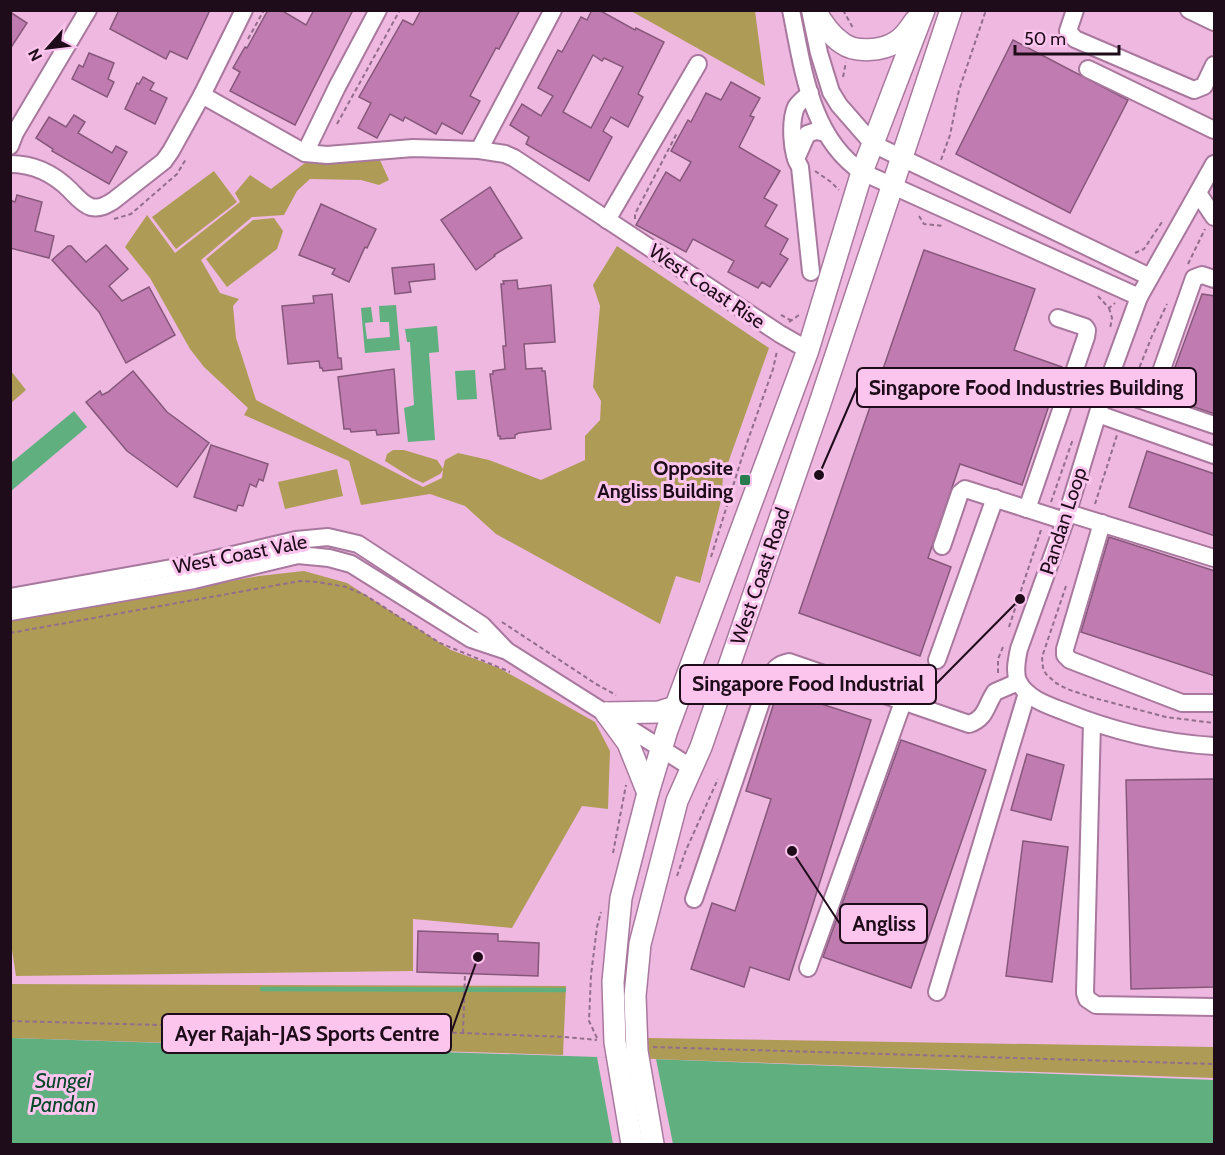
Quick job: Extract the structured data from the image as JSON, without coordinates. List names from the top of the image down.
{
  "streets": {
    "main road": ["West Coast Road"],
    "street": ["West Coast Rise", "Pandan Loop", "West Coast Vale"]
  },
  "crossings": [
    ["West Coast Rise", "West Coast Road"],
    ["West Coast Vale", "West Coast Road"]
  ],
  "water": ["Sungei Pandan"],
  "places": {
    "other": [
      "Singapore Food Industries Building",
      "Singapore Food Industrial",
      "Angliss",
      "Ayer Rajah-JAS Sports Centre"
    ],
    "transit": ["Opposite Angliss Building"]
  },
  "scale_bar": "50 m",
  "north": "bottom left"
}
